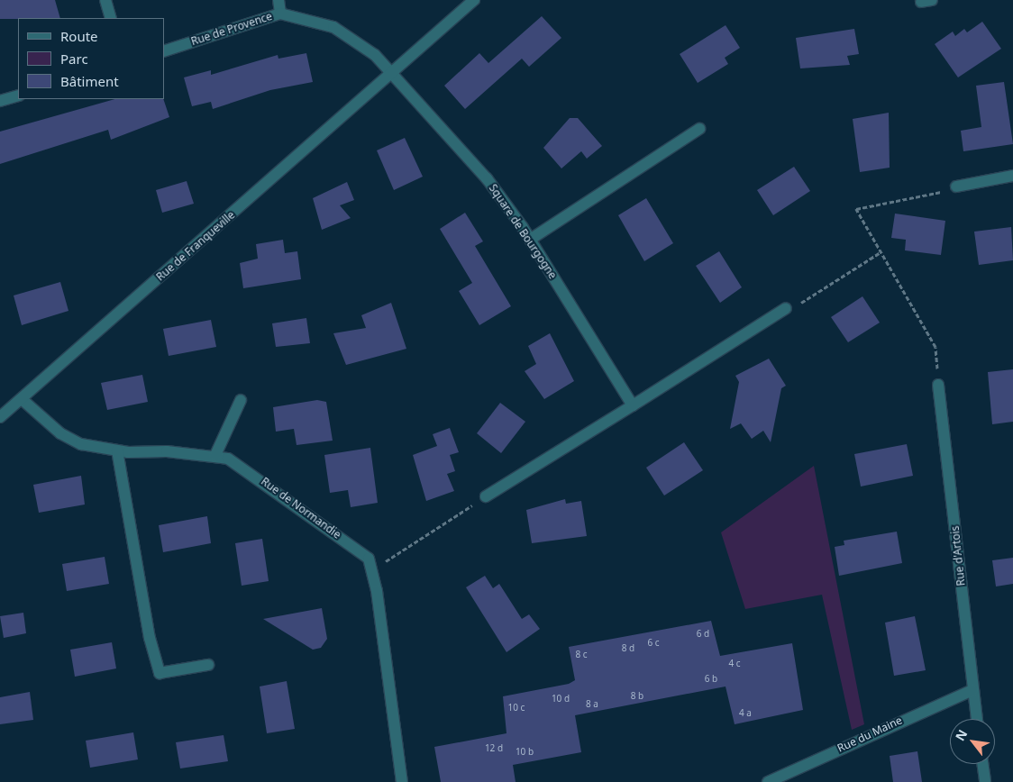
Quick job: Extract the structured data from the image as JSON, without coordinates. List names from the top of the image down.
{
  "streets": {
    "street": [
      "Rue de Provence",
      "Square de Bourgogne",
      "Rue de Franqueville",
      "Rue de Normandie",
      "Rue d'Artois",
      "Rue du Maine"
    ]
  },
  "crossings": [
    ["Rue de Provence", "Square de Bourgogne"],
    ["Rue de Provence", "Rue de Franqueville"],
    ["Square de Bourgogne", "Rue de Franqueville"],
    ["Rue de Franqueville", "Rue de Normandie"],
    ["Rue d'Artois", "Rue du Maine"]
  ],
  "house_numbers": [
    "6 d",
    "6 c",
    "8 d",
    "8 c",
    "4 c",
    "6 b",
    "8 b",
    "10 d",
    "8 a",
    "10 c",
    "4 a",
    "12 d",
    "10 b"
  ],
  "legend": ["Route", "Parc", "Bâtiment"],
  "north": "top left"
}
